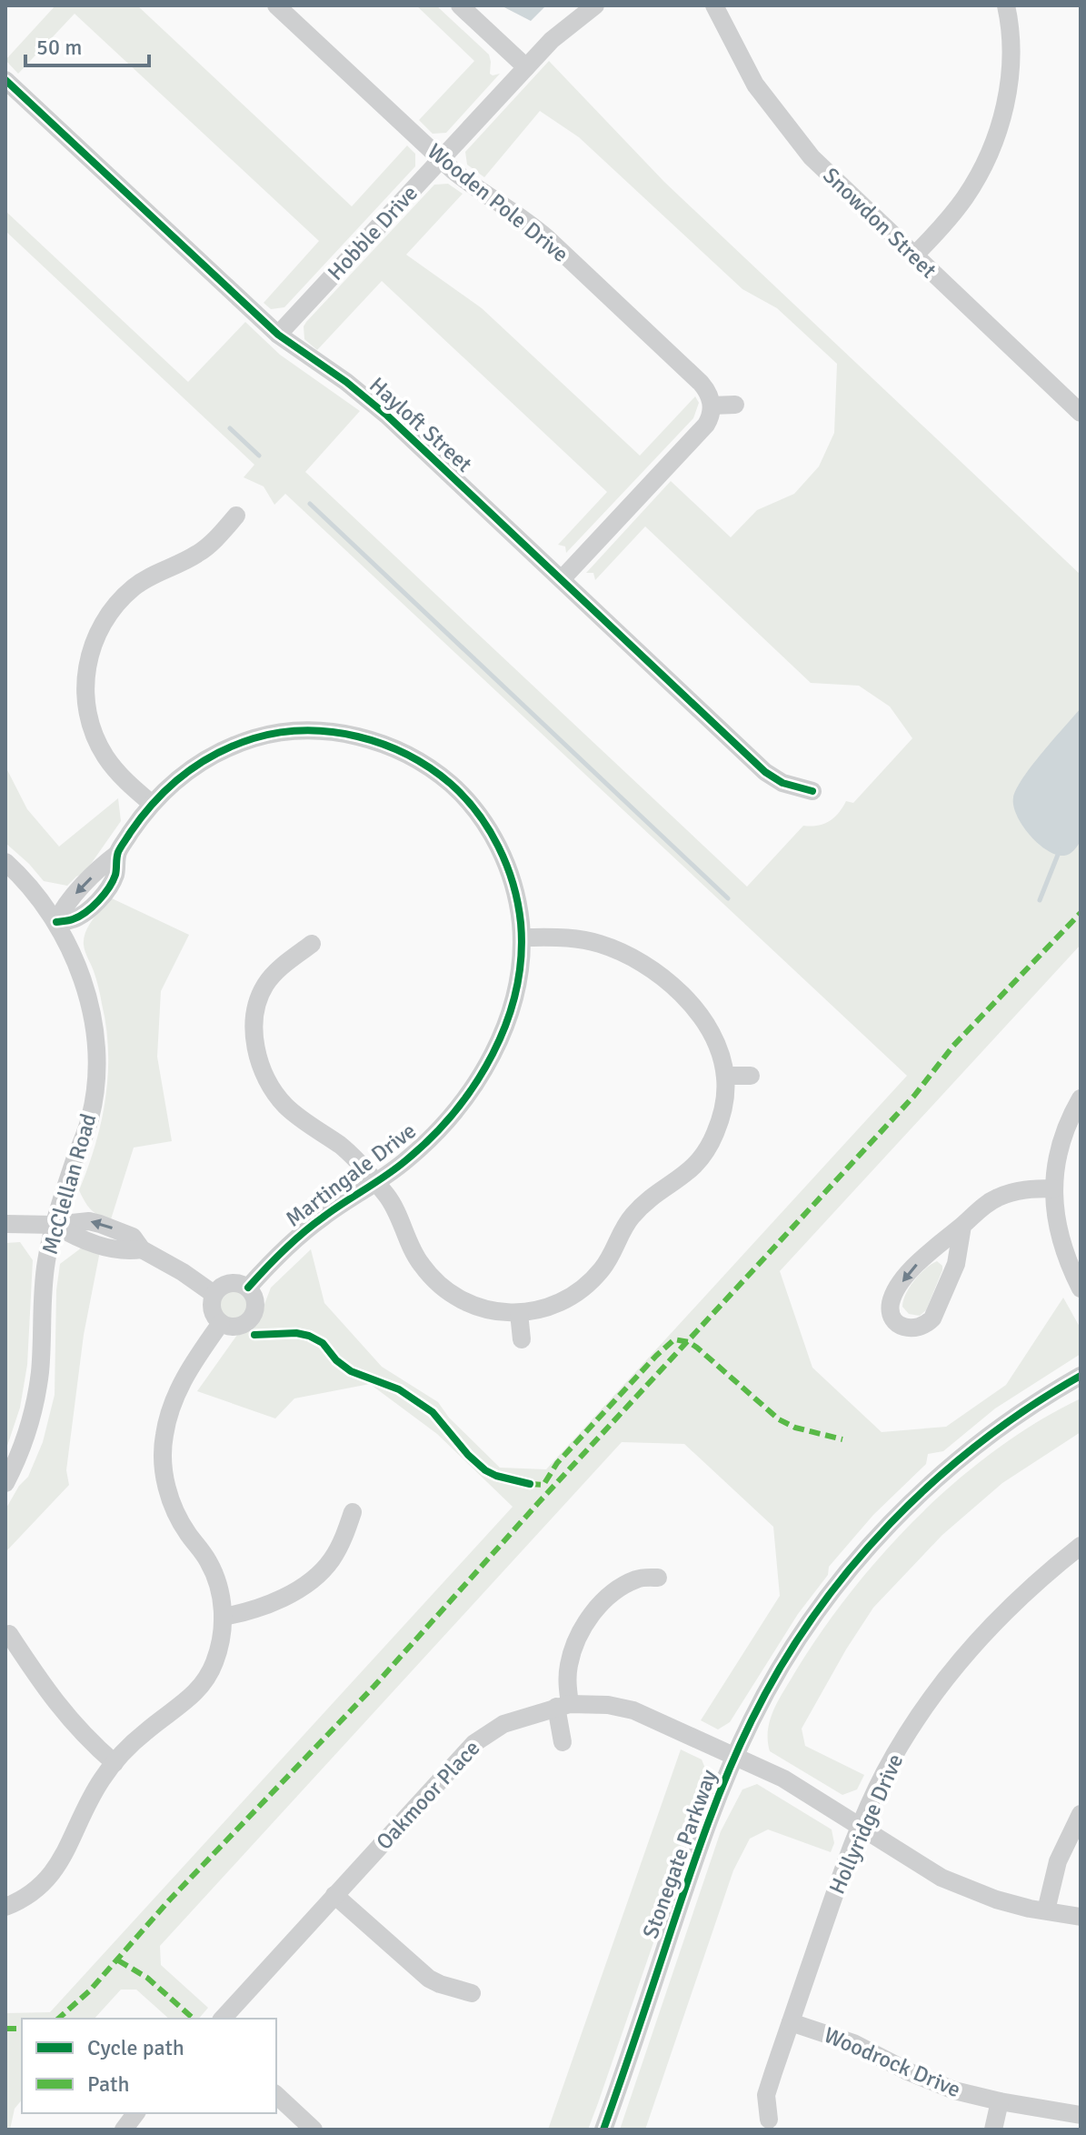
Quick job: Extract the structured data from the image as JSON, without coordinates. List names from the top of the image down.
{
  "streets": {
    "street": [
      "Wooden Pole Drive",
      "Snowdon Street",
      "Hobble Drive",
      "Hayloft Street",
      "Martingale Drive",
      "McClellan Road",
      "Oakmoor Place",
      "Hollyridge Drive",
      "Stonegate Parkway",
      "Woodrock Drive"
    ]
  },
  "crossings": [
    ["Wooden Pole Drive", "Hobble Drive"],
    ["Hobble Drive", "Hayloft Street"],
    ["Martingale Drive", "McClellan Road"],
    ["Oakmoor Place", "Hollyridge Drive"],
    ["Oakmoor Place", "Stonegate Parkway"],
    ["Hollyridge Drive", "Woodrock Drive"]
  ],
  "legend": ["Cycle path", "Path"],
  "scale_bar": "50 m"
}
